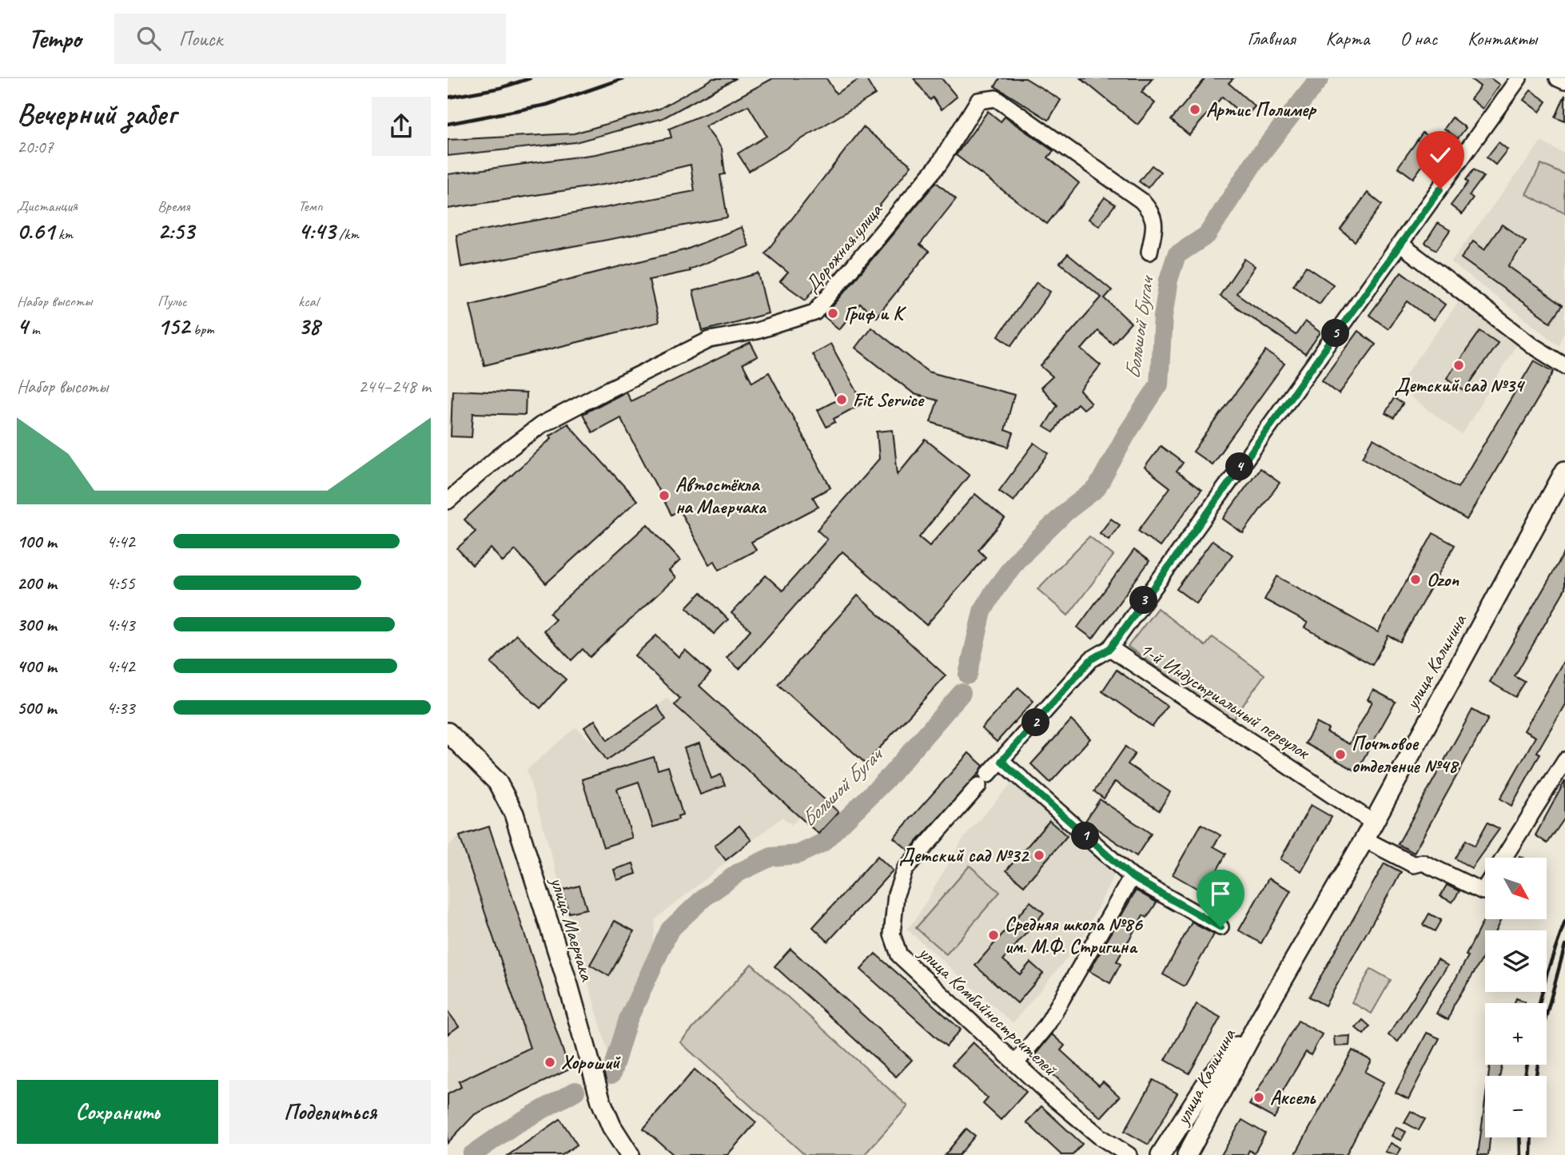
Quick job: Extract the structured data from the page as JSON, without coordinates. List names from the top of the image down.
{
  "streets": {
    "main road": ["улица Калинина", "улица Маерчака"],
    "street": ["Дорожная улица", "1-й Индустриальный переулок", "улица Комбайностроителей"]
  },
  "crossings": [
    ["улица Калинина", "1-й Индустриальный переулок"],
    ["1-й Индустриальный переулок", "улица Комбайностроителей"]
  ],
  "water": ["Большой Бугач"],
  "places": [
    "Артис Полимер",
    "Гриф и К",
    "Детский сад №34",
    "Fit Service",
    "Автостёкла на Маерчака",
    "Ozon",
    "Почтовое отделение №48",
    "Детский сад №32",
    "Средняя школа №86 им. М.Ф. Стригина",
    "Хороший",
    "Аксель"
  ],
  "north": "bottom right",
  "page": {
    "header": "Tempo",
    "search": "Поиск",
    "nav": [
      "Главная",
      "Карта",
      "О нас",
      "Контакты"
    ],
    "heading": ["Вечерний забег", "20:07"],
    "stats": [
      ["Дистанция", "0.61 km"],
      ["Время", "2:53"],
      ["Темп", "4:43 /km"],
      ["Набор высоты", "4 m"],
      ["Пульс", "152 bpm"],
      ["kcal", "38"]
    ],
    "pins": [
      "5",
      "4",
      "3",
      "2",
      "1"
    ],
    "chart": ["Набор высоты", "244–248 m"],
    "list": [
      {
        "name": "100 m",
        "note": "4:42"
      },
      {
        "name": "200 m",
        "note": "4:55"
      },
      {
        "name": "300 m",
        "note": "4:43"
      },
      {
        "name": "400 m",
        "note": "4:42"
      },
      {
        "name": "500 m",
        "note": "4:33"
      }
    ],
    "map_buttons": ["+", "−"],
    "buttons": ["Сохранить", "Поделиться"]
  }
}
